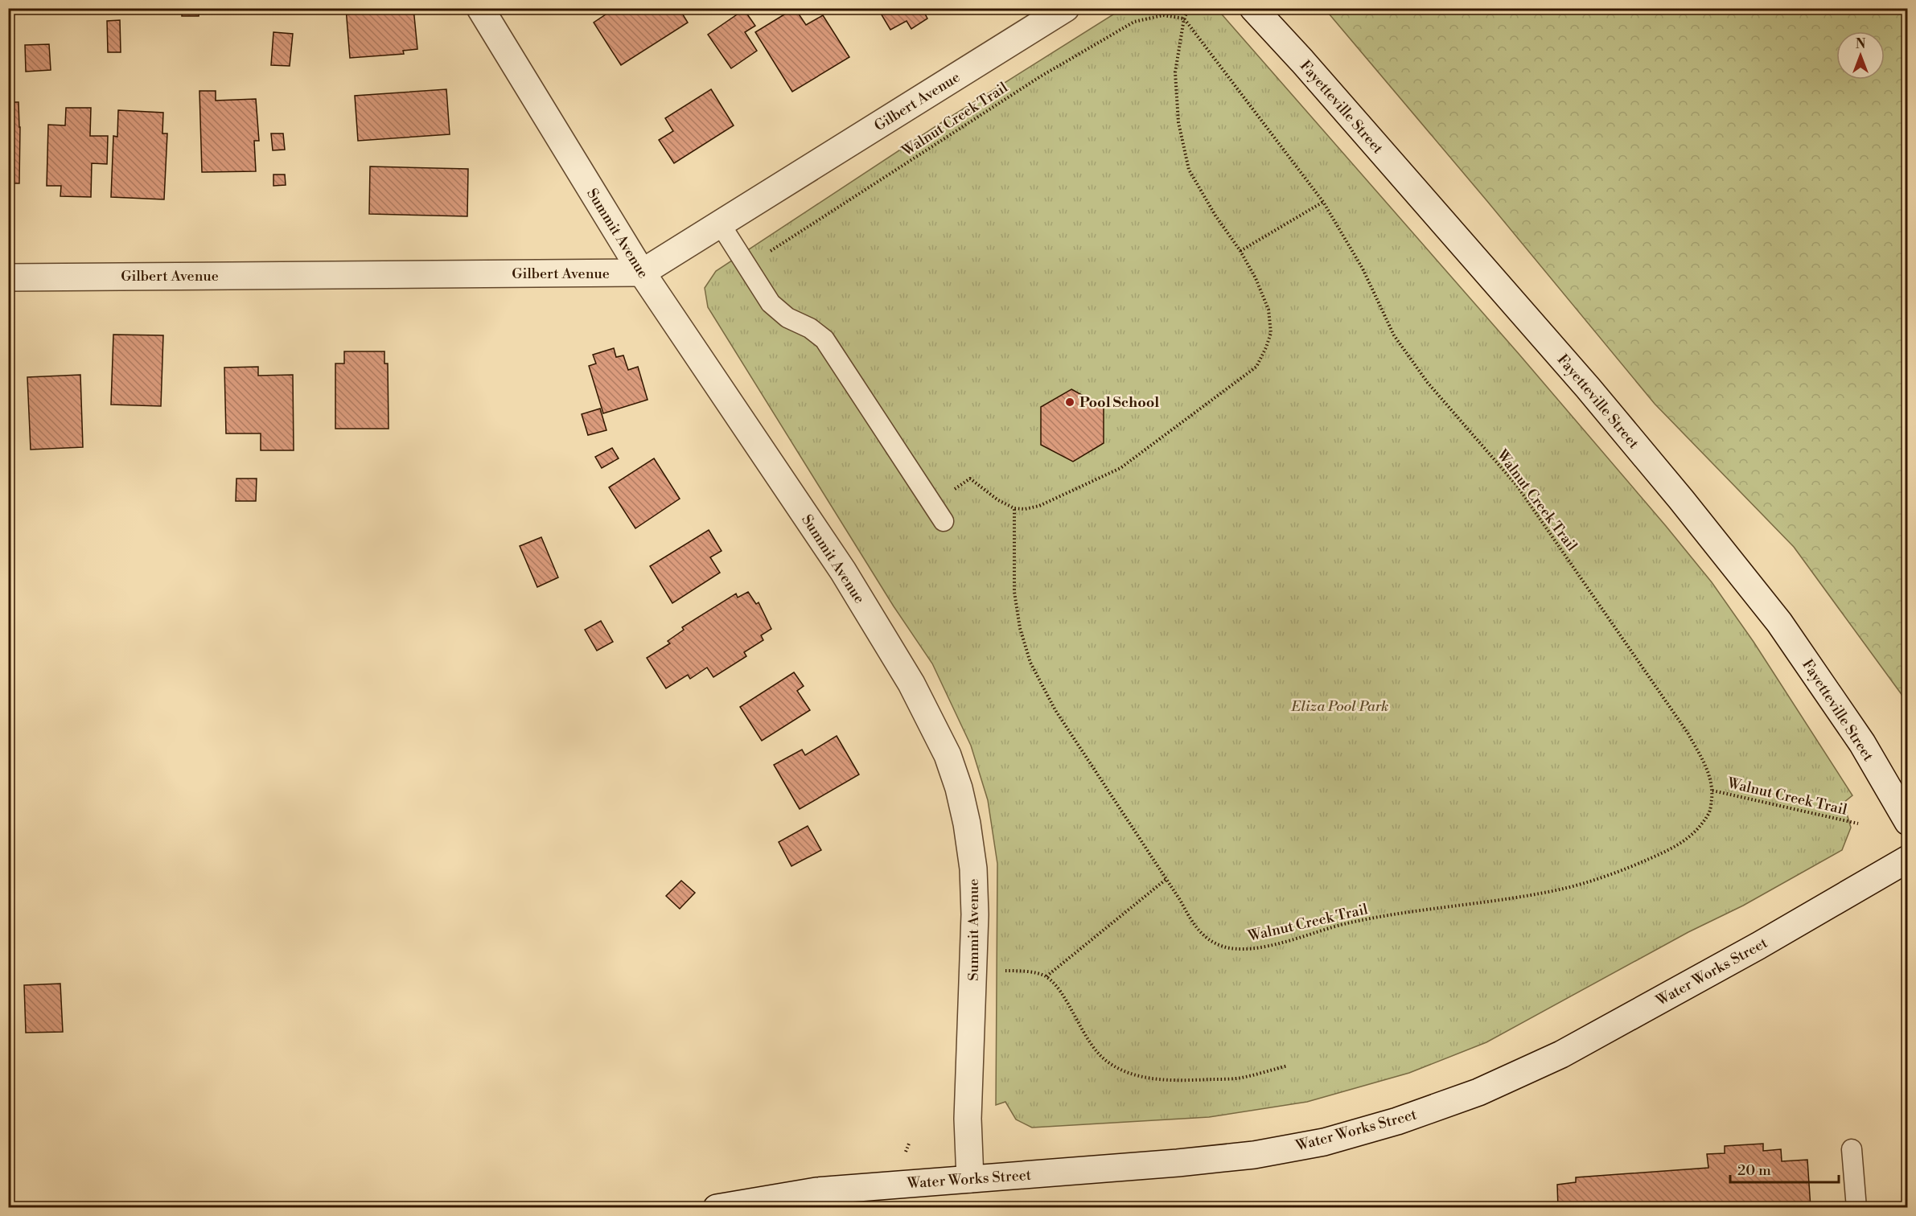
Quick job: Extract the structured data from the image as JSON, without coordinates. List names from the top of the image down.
{
  "streets": {
    "street": [
      "Gilbert Avenue",
      "Fayetteville Street",
      "Summit Avenue",
      "Water Works Street"
    ],
    "path": ["Walnut Creek Trail"]
  },
  "crossings": [
    ["Gilbert Avenue", "Summit Avenue"],
    ["Summit Avenue", "Water Works Street"]
  ],
  "parks": ["Eliza Pool Park"],
  "places": ["Pool School"],
  "scale_bar": "20 m",
  "north": "top"
}
